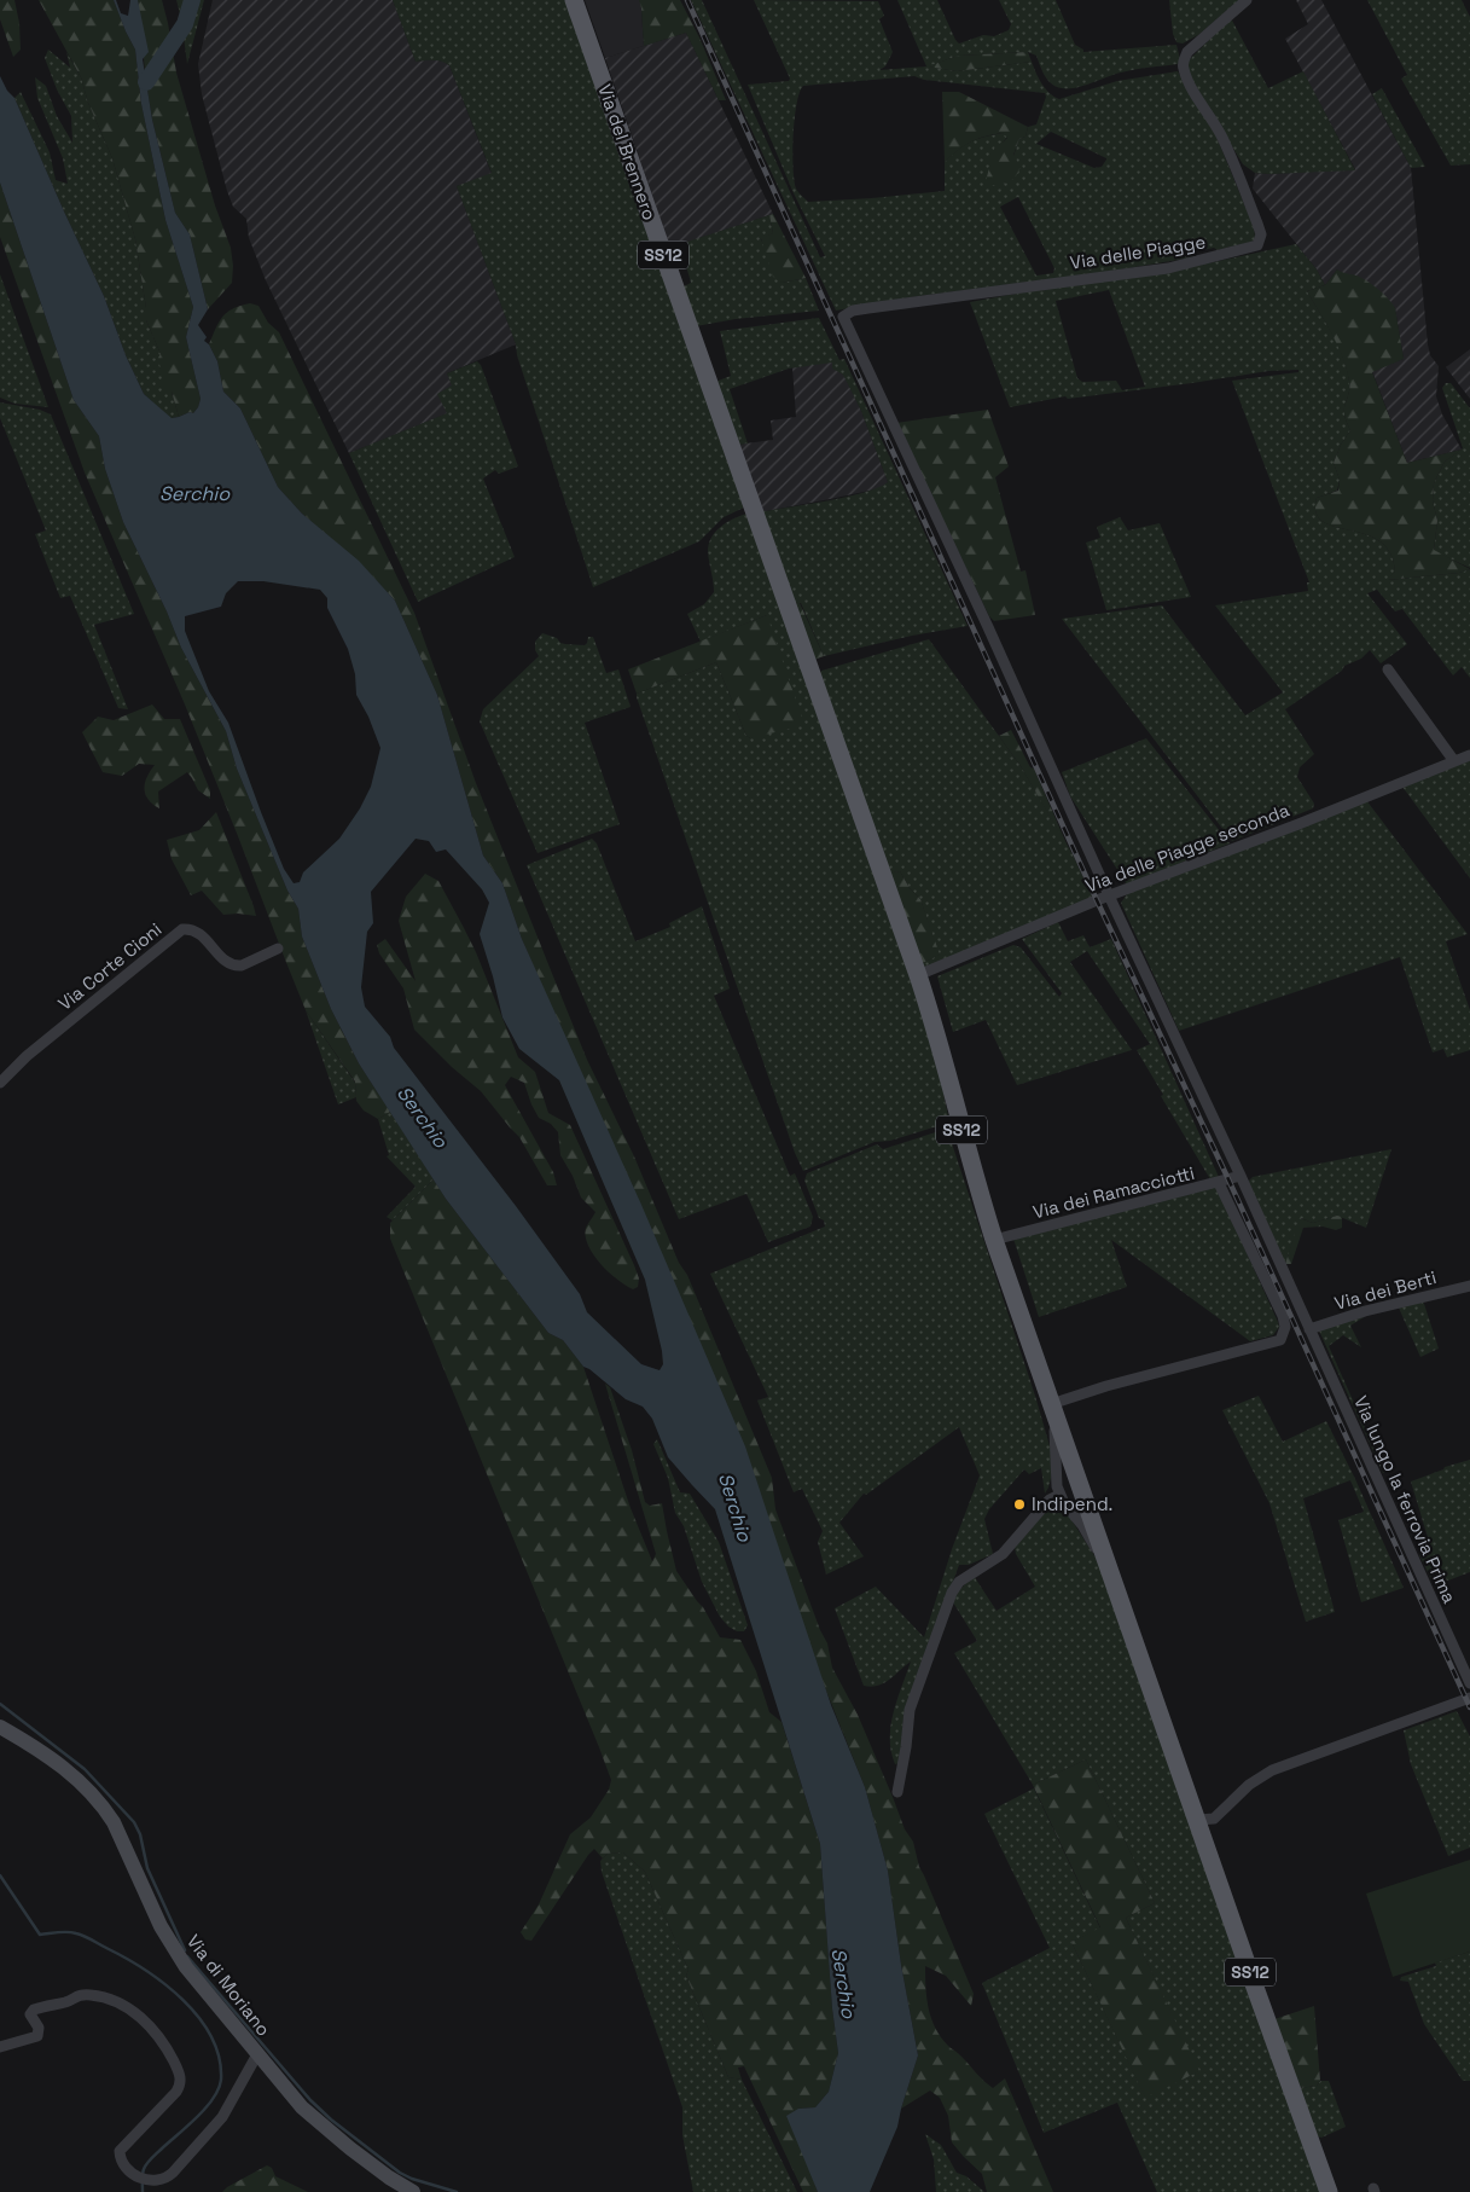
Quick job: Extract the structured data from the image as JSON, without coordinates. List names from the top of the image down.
{
  "streets": {
    "main road": ["Via del Brennero", "SS12", "Via di Moriano"],
    "street": [
      "Via delle Piagge",
      "Via delle Piagge seconda",
      "Via Corte Cioni",
      "Via dei Ramacciotti",
      "Via dei Berti",
      "Via lungo la ferrovia Prima"
    ]
  },
  "crossings": [
    ["Via del Brennero", "SS12"],
    ["Via del Brennero", "Via delle Piagge seconda"],
    ["Via delle Piagge", "Via lungo la ferrovia Prima"],
    ["SS12", "Via delle Piagge seconda"],
    ["SS12", "Via dei Ramacciotti"],
    ["Via delle Piagge seconda", "Via lungo la ferrovia Prima"],
    ["Via dei Ramacciotti", "Via lungo la ferrovia Prima"],
    ["Via dei Berti", "Via lungo la ferrovia Prima"]
  ],
  "water": ["Serchio"],
  "places": ["Indipend."]
}
